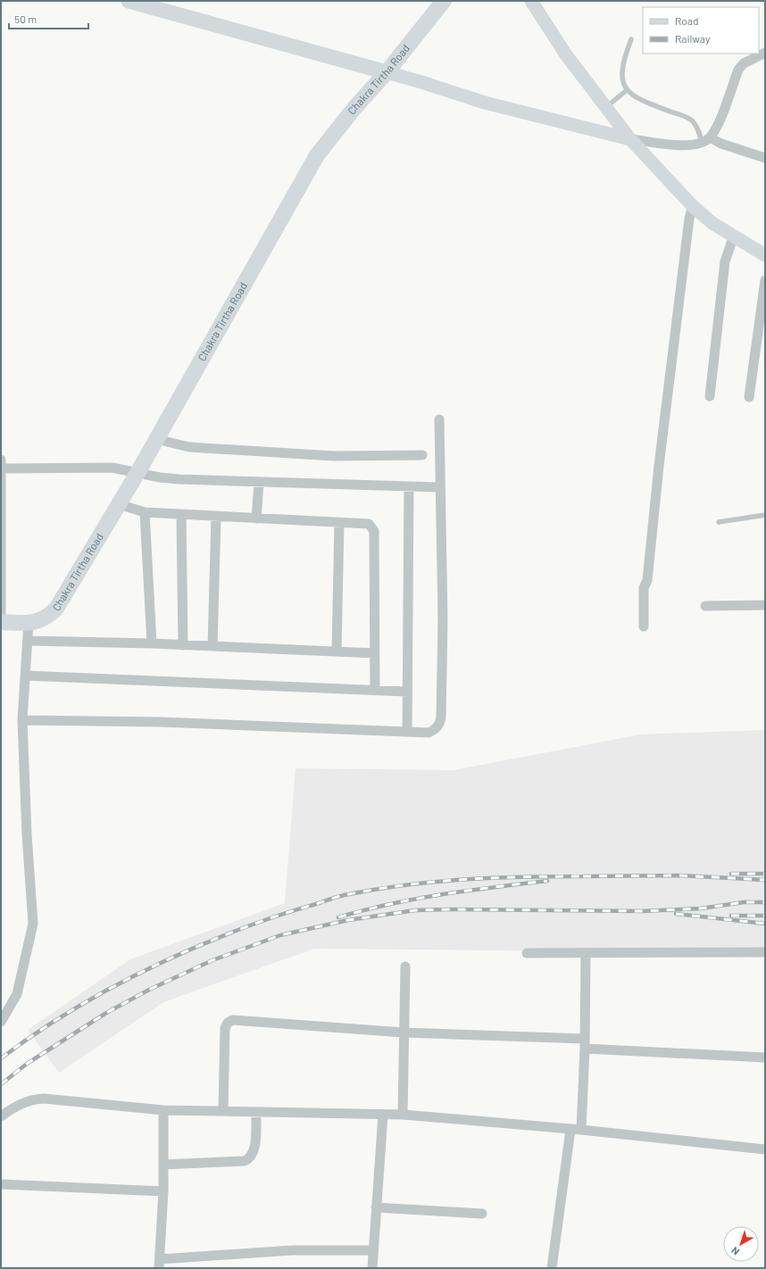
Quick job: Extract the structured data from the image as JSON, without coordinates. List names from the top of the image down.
{
  "streets": {
    "highway": ["Chakra Tirtha Road"]
  },
  "legend": ["Road", "Railway"],
  "scale_bar": "50 m",
  "north": "bottom left"
}
